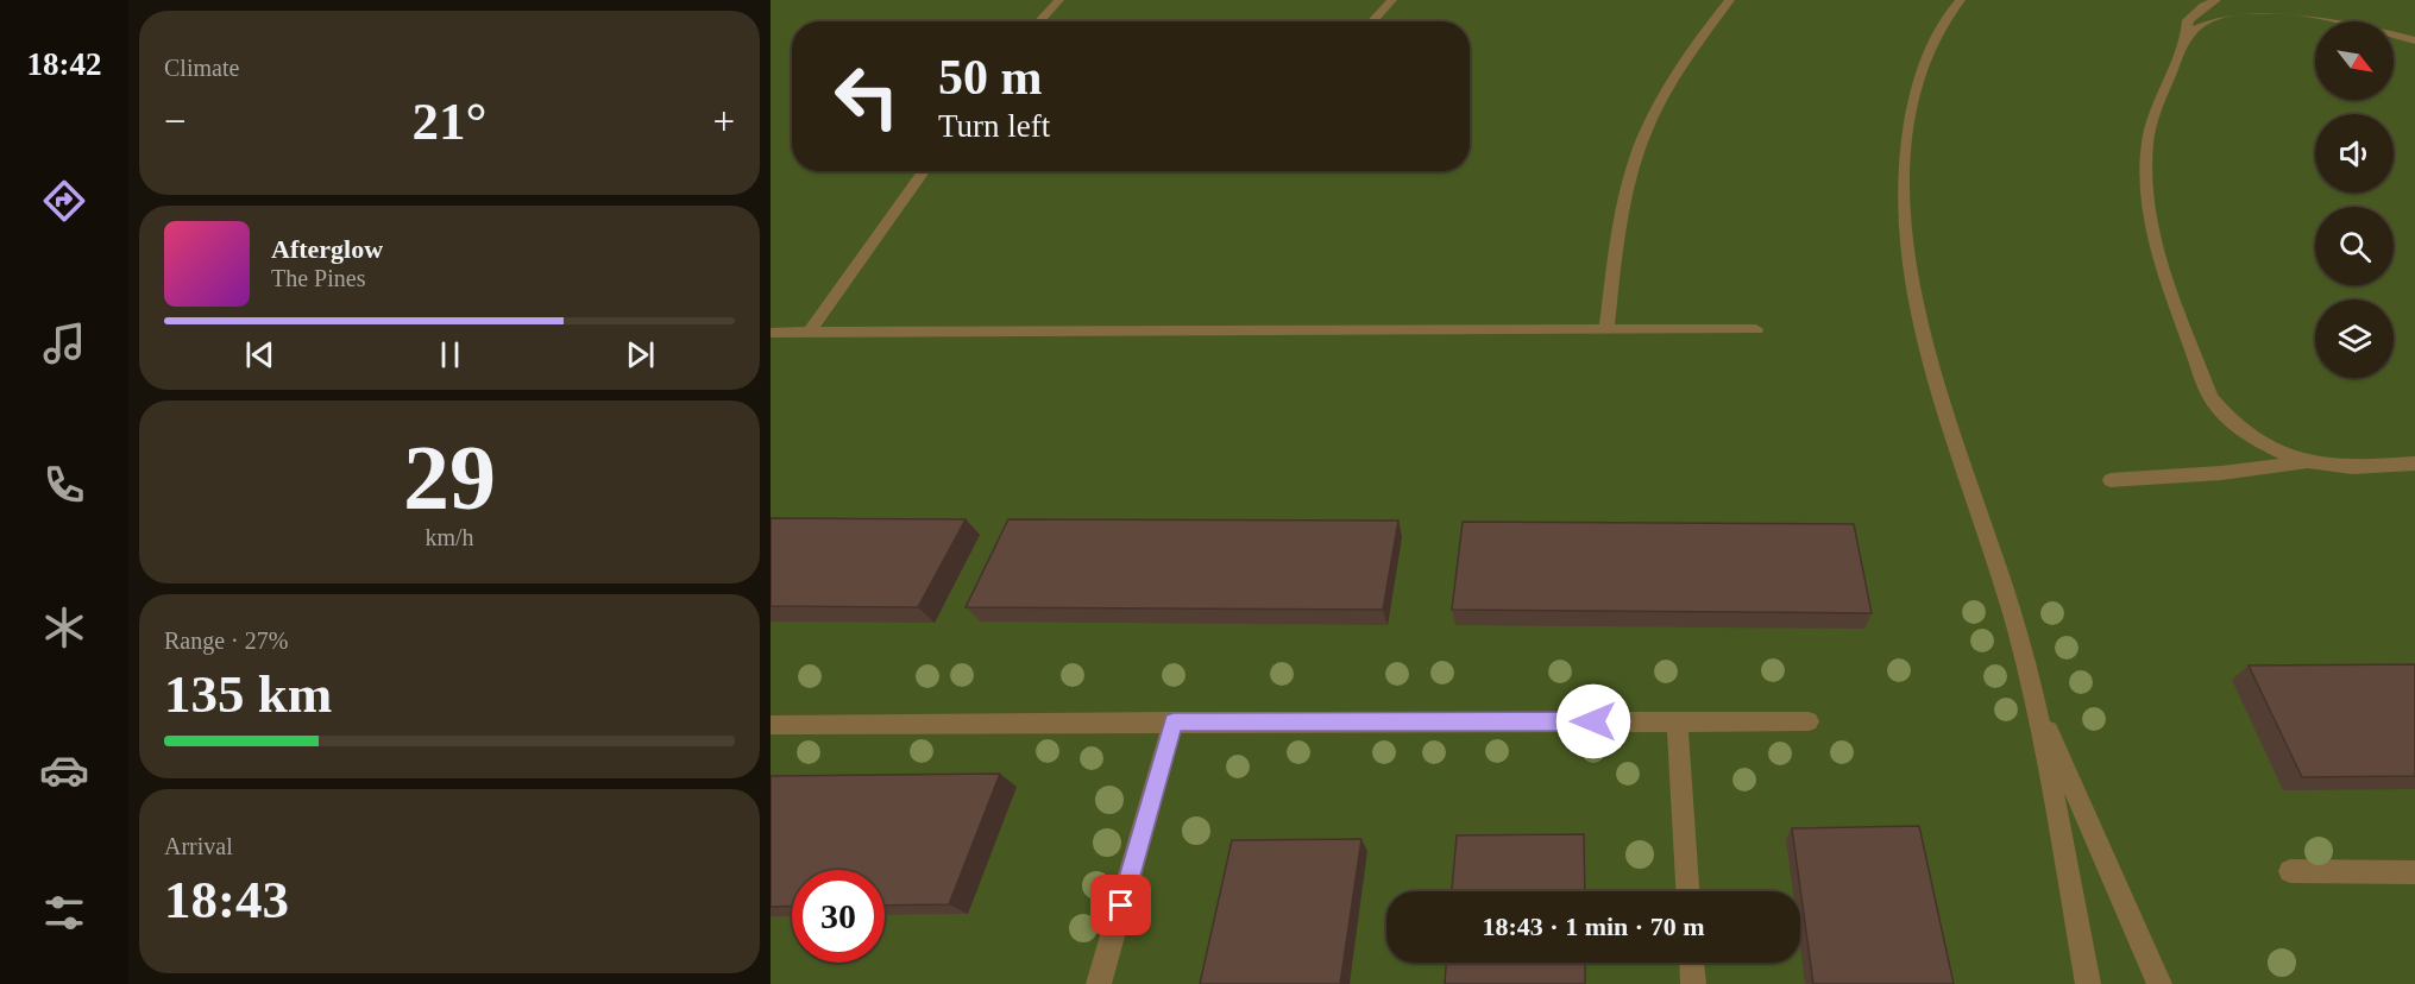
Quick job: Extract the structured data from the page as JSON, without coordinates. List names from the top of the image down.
{
  "north": "bottom right",
  "page": {
    "tabs": "18:42",
    "tile": [
      "Climate",
      ["29", "km/h"],
      ["Range · 27%", "135 km"],
      ["Arrival", "18:43"]
    ],
    "turn": ["50 m", "Turn left"],
    "heat": ["−", "21°", "+"],
    "song": ["Afterglow", "The Pines"],
    "limit": "30",
    "trip": "18:43 · 1 min · 70 m"
  }
}
